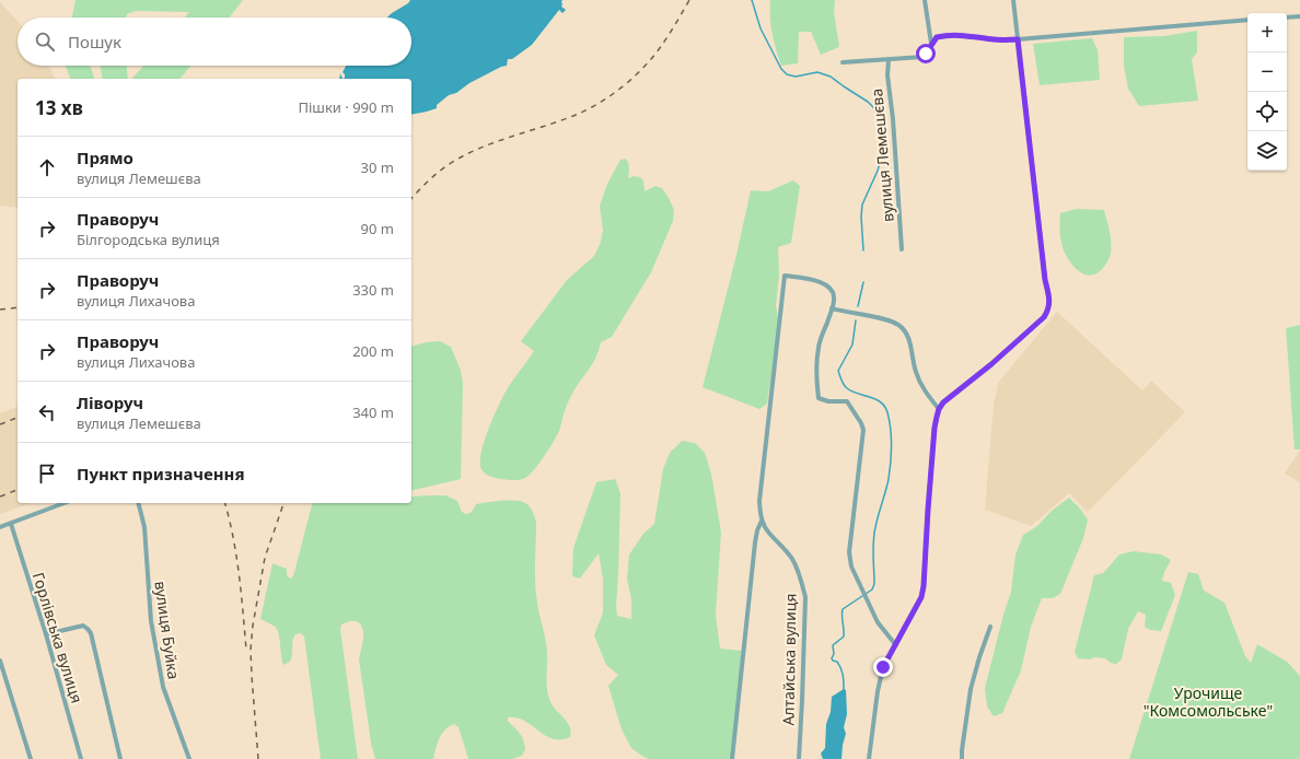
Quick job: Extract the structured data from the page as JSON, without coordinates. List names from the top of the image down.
{
  "streets": {
    "street": [
      "вулиця Лемешєва",
      "вулиця Буйка",
      "Горлівська вулиця",
      "Алтайська вулиця"
    ]
  },
  "parks": ["Урочище \"Комсомольське\""],
  "page": {
    "map_buttons": ["+", "−"],
    "search": "Пошук",
    "heading": ["13 хв", "Пішки · 990 m"],
    "list": [
      ["Прямо", "вулиця Лемешєва", "30 m"],
      ["Праворуч", "Білгородська вулиця", "90 m"],
      ["Праворуч", "вулиця Лихачова", "330 m"],
      ["Праворуч", "вулиця Лихачова", "200 m"],
      ["Ліворуч", "вулиця Лемешєва", "340 m"],
      "Пункт призначення"
    ]
  }
}
